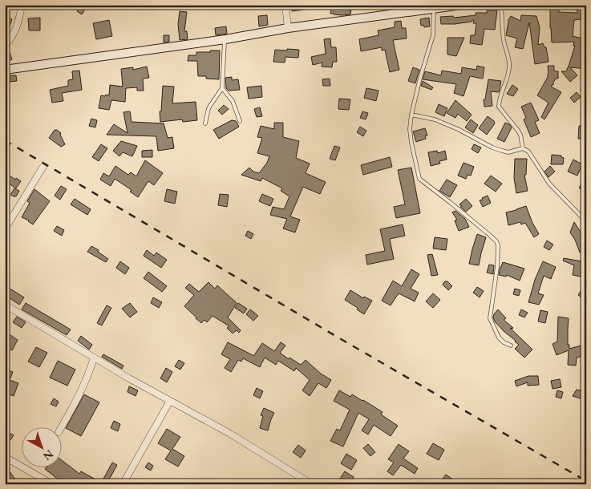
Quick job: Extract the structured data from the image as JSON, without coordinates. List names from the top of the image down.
{
  "north": "bottom right"
}
